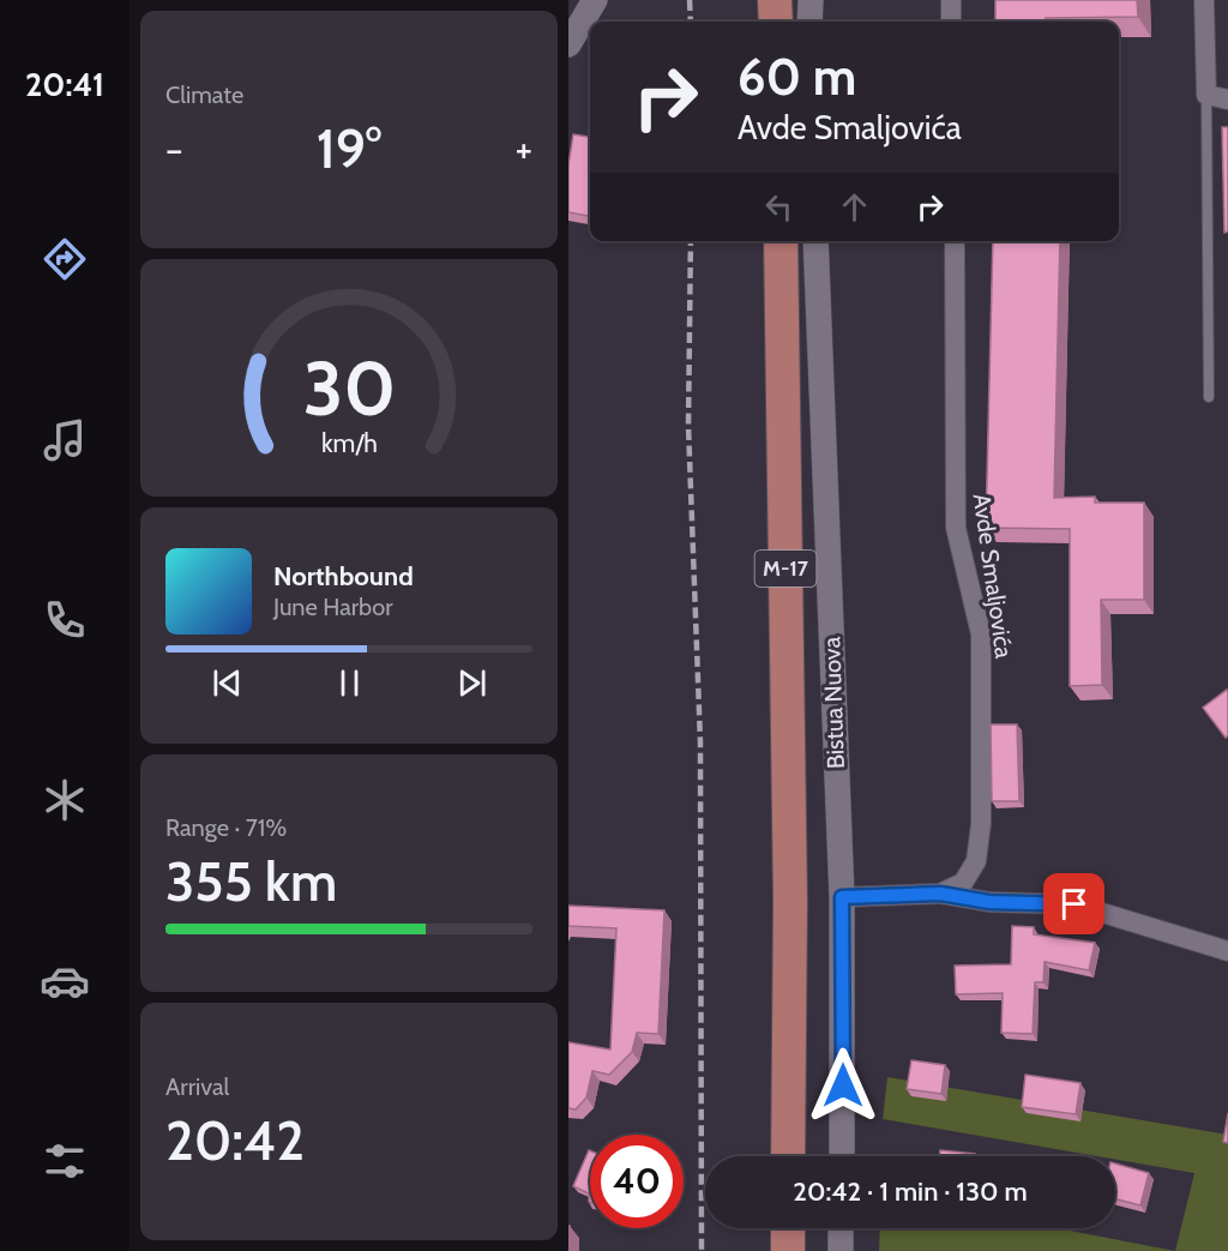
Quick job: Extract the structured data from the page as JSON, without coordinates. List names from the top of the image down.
{
  "streets": {
    "highway": ["M-17"],
    "street": ["Avde Smaljovića", "Bistua Nuova"]
  },
  "page": {
    "tabs": "20:41",
    "tile": [
      "Climate",
      ["Range · 71%", "355 km"],
      ["Arrival", "20:42"]
    ],
    "turn": ["60 m", "Avde Smaljovića"],
    "heat": ["−", "19°", "+"],
    "song": ["Northbound", "June Harbor"],
    "limit": "40",
    "trip": "20:42 · 1 min · 130 m",
    "gauge": ["30", "km/h"]
  }
}
